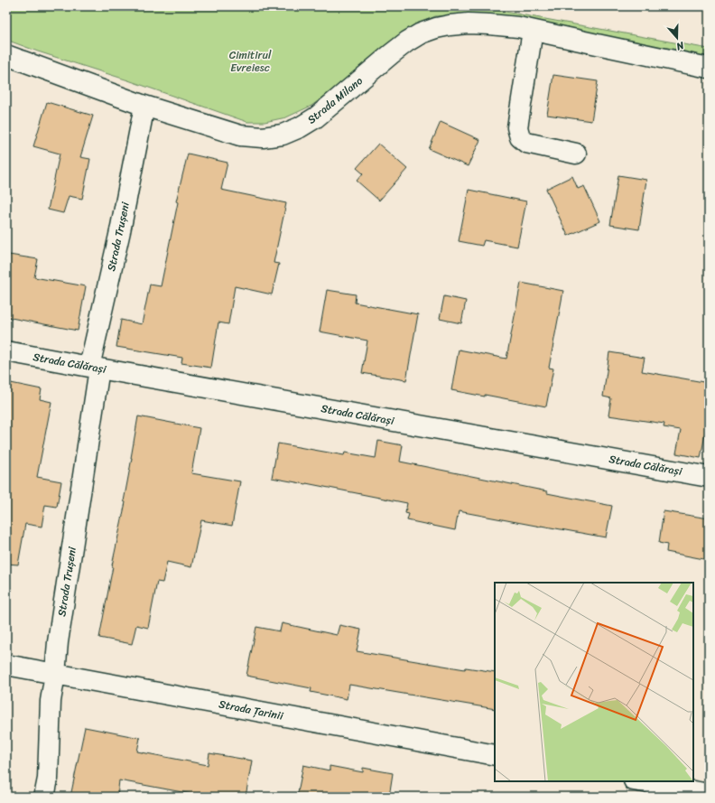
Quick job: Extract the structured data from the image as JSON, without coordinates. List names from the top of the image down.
{
  "streets": {
    "street": [
      "Strada Milano",
      "Strada Trușeni",
      "Strada Călărași",
      "Strada Țarinii"
    ]
  },
  "crossings": [
    ["Strada Milano", "Strada Trușeni"],
    ["Strada Trușeni", "Strada Călărași"],
    ["Strada Trușeni", "Strada Țarinii"]
  ],
  "parks": ["Cimitirul Evreiesc"],
  "north": "bottom"
}
